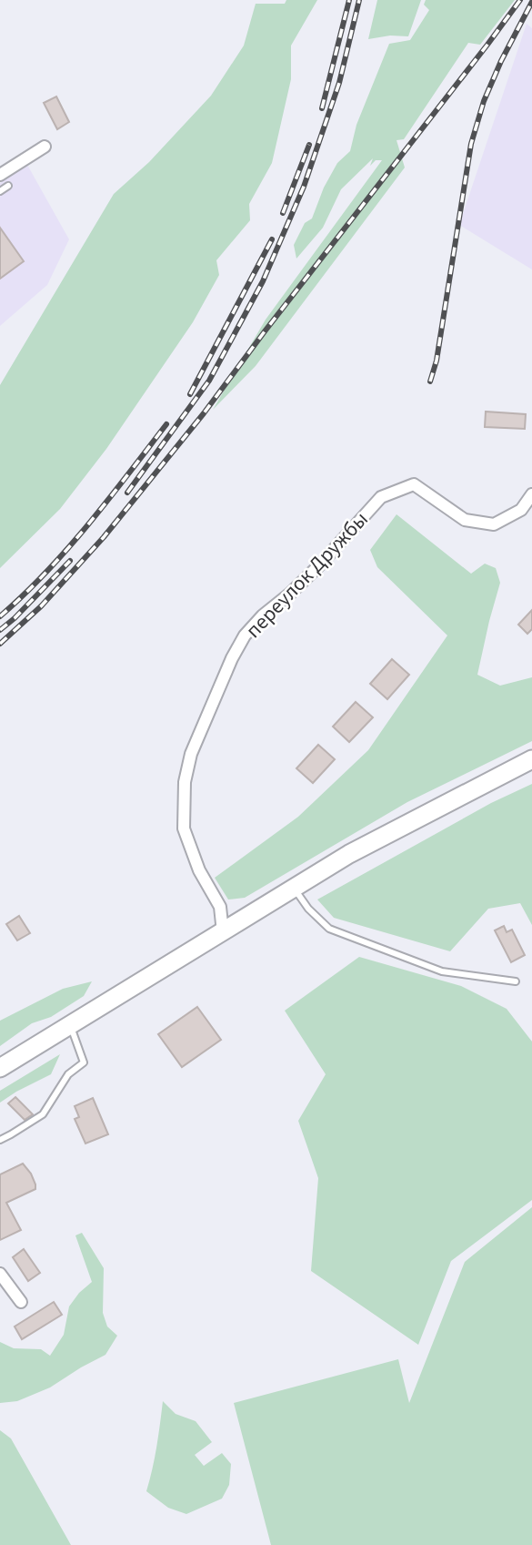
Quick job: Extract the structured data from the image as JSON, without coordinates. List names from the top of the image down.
{
  "streets": {
    "street": ["переулок Дружбы"]
  }
}
